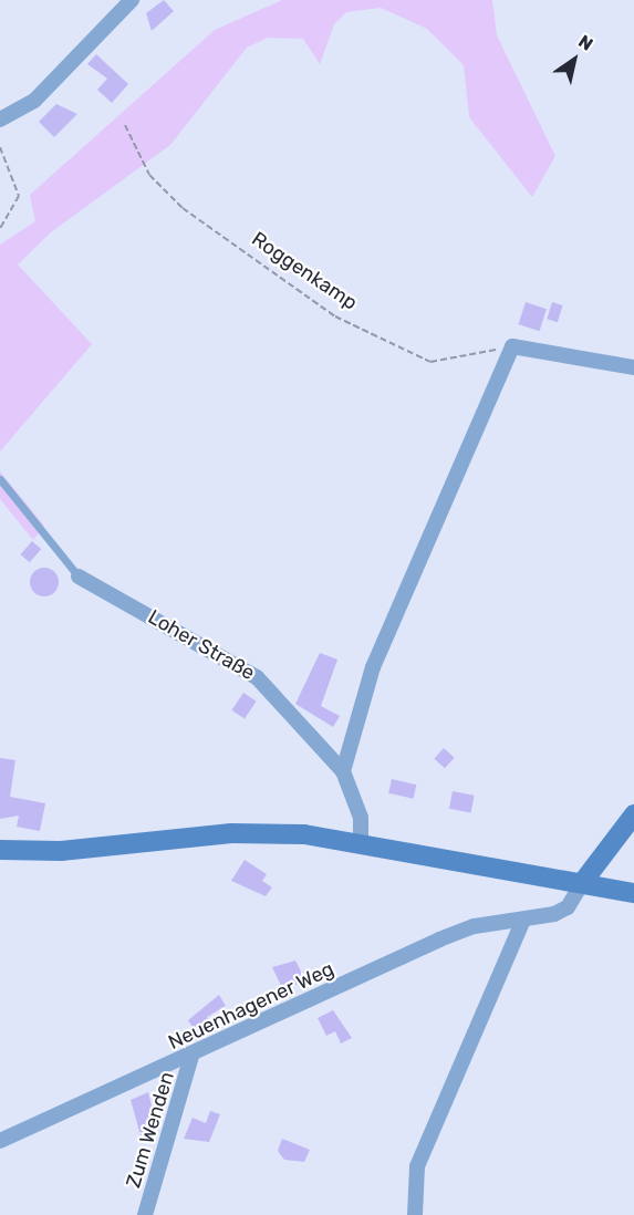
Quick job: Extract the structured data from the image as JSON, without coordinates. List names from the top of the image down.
{
  "streets": {
    "street": ["Loher Straße", "Neuenhagener Weg", "Zum Wenden"],
    "path": ["Roggenkamp"]
  },
  "crossings": [
    ["Neuenhagener Weg", "Zum Wenden"]
  ],
  "north": "top right"
}
